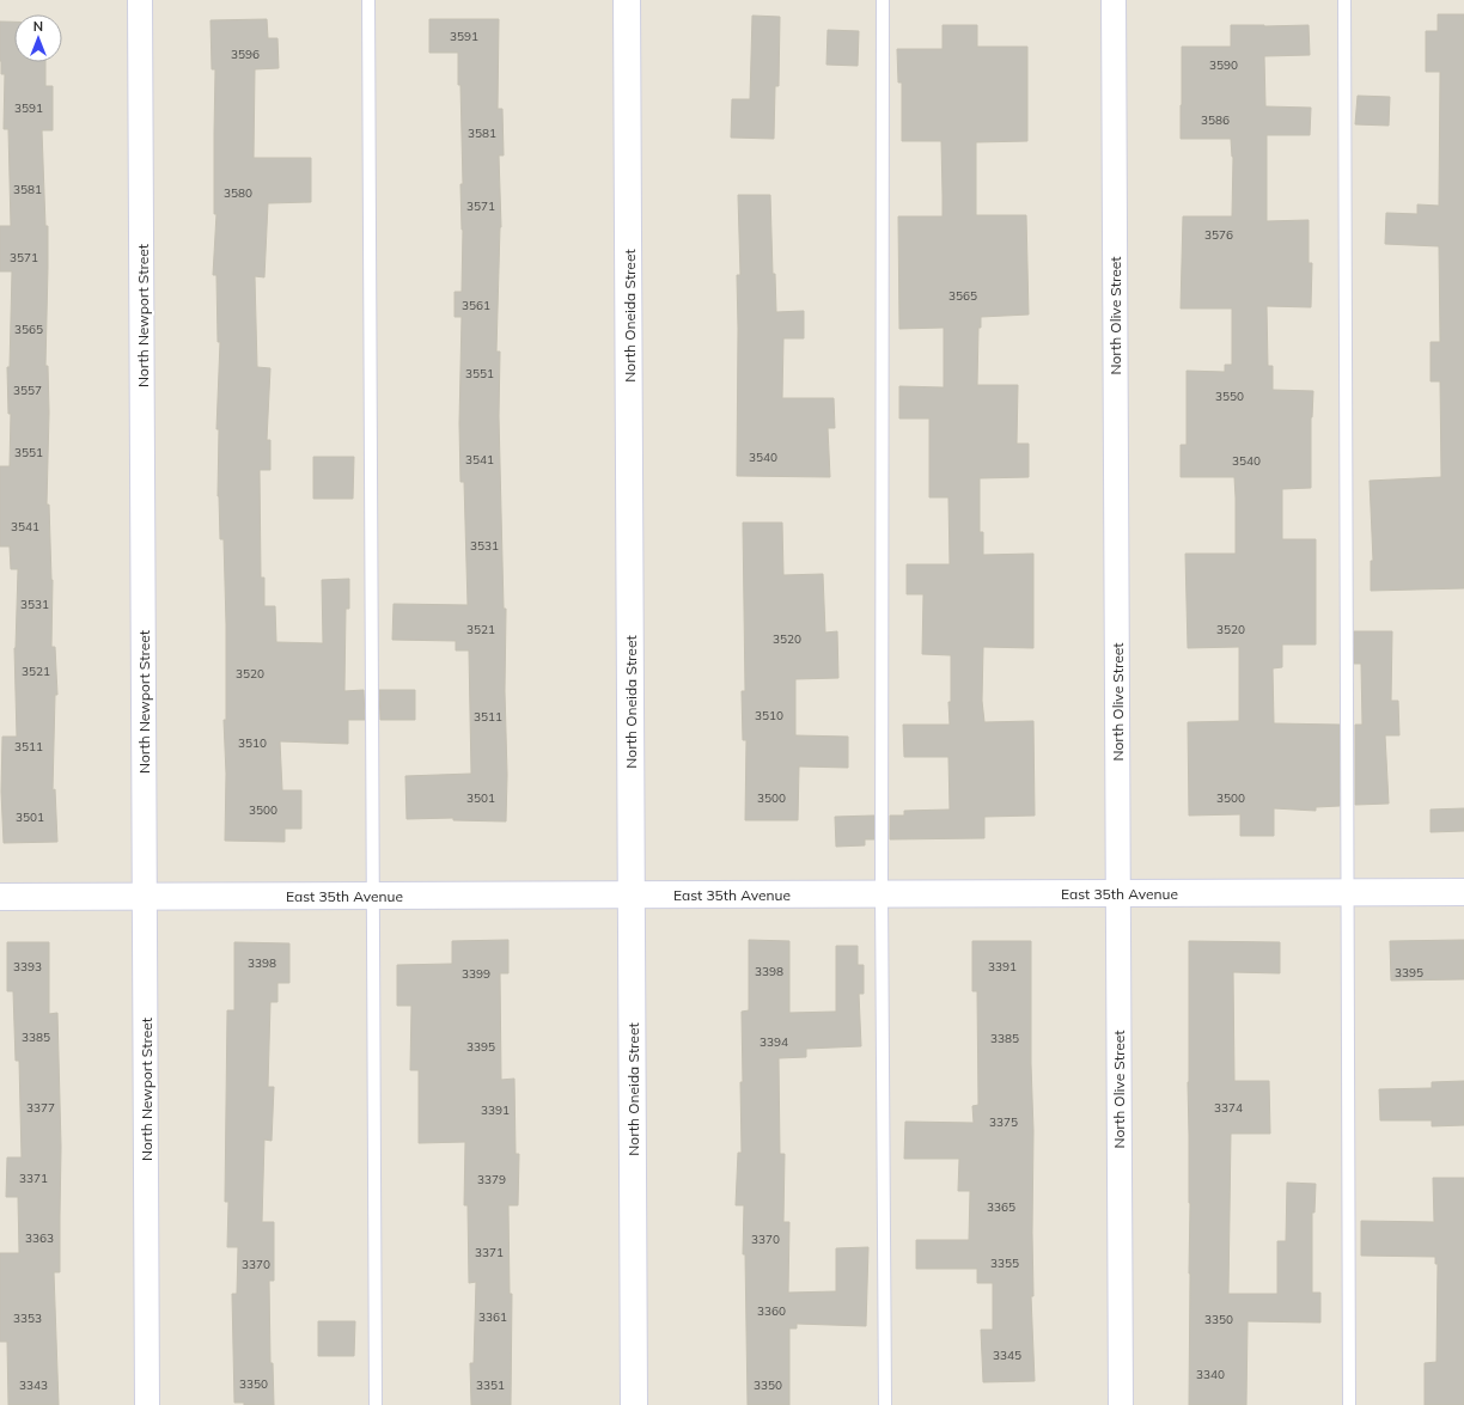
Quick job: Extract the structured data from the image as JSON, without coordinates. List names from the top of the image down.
{
  "streets": {
    "street": [
      "North Newport Street",
      "North Oneida Street",
      "North Olive Street",
      "East 35th Avenue"
    ]
  },
  "crossings": [
    ["North Newport Street", "East 35th Avenue"],
    ["North Oneida Street", "East 35th Avenue"],
    ["North Olive Street", "East 35th Avenue"]
  ],
  "house_numbers": [
    "3591",
    "3596",
    "3590",
    "3591",
    "3586",
    "3581",
    "3581",
    "3580",
    "3571",
    "3576",
    "3571",
    "3565",
    "3561",
    "3565",
    "3551",
    "3557",
    "3550",
    "3551",
    "3540",
    "3541",
    "3540",
    "3541",
    "3531",
    "3531",
    "3521",
    "3520",
    "3520",
    "3521",
    "3520",
    "3510",
    "3511",
    "3510",
    "3511",
    "3501",
    "3500",
    "3500",
    "3500",
    "3501",
    "3398",
    "3393",
    "3391",
    "3398",
    "3395",
    "3399",
    "3385",
    "3385",
    "3394",
    "3395",
    "3377",
    "3374",
    "3391",
    "3375",
    "3371",
    "3379",
    "3365",
    "3363",
    "3370",
    "3371",
    "3355",
    "3370",
    "3360",
    "3361",
    "3353",
    "3350",
    "3345",
    "3340",
    "3350",
    "3343",
    "3351",
    "3350"
  ],
  "north": "top"
}
